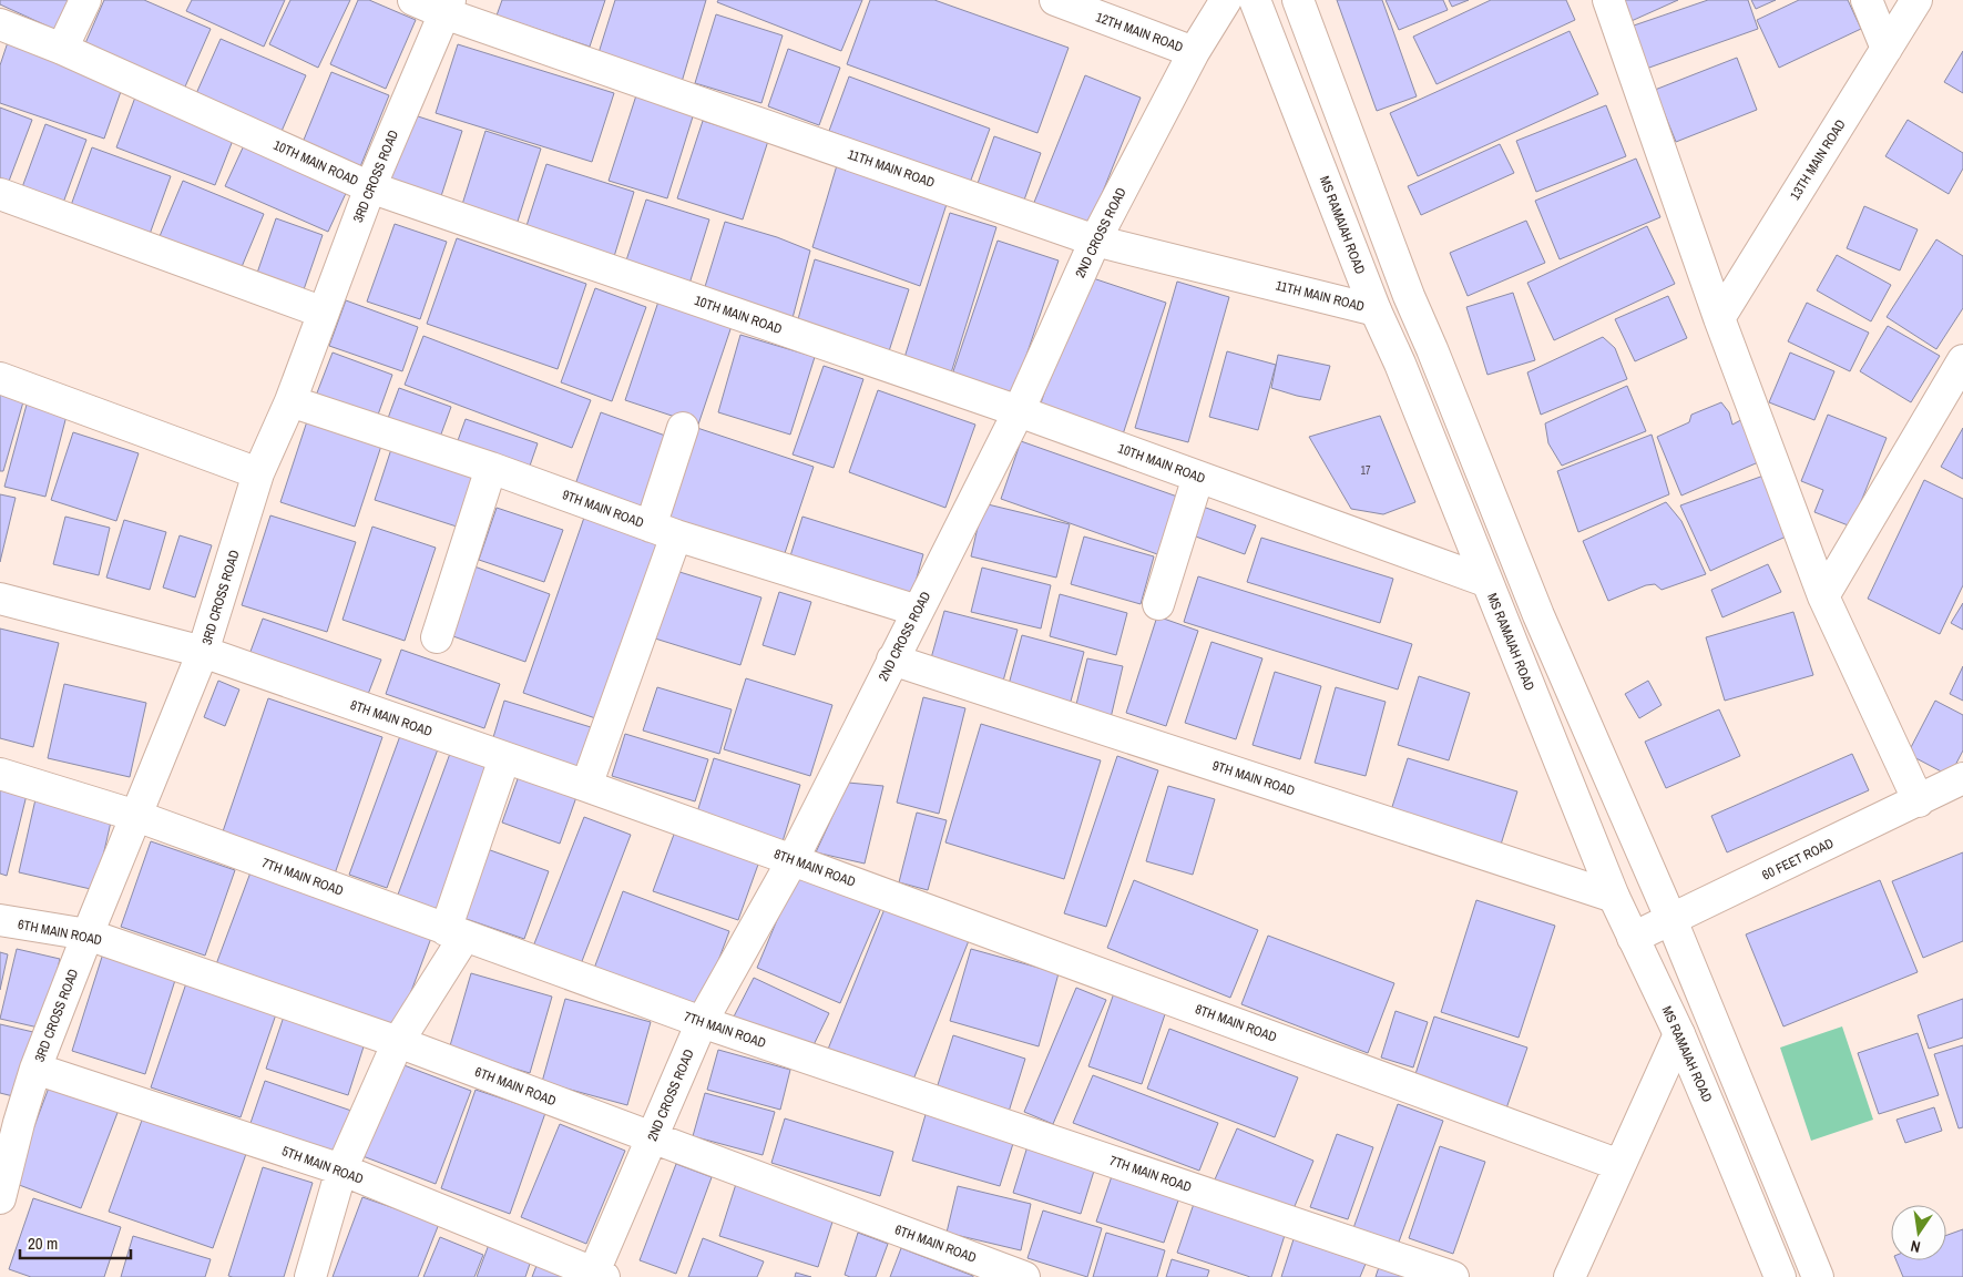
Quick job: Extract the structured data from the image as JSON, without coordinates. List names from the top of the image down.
{
  "streets": {
    "street": [
      "12TH MAIN ROAD",
      "13TH MAIN ROAD",
      "10TH MAIN ROAD",
      "11TH MAIN ROAD",
      "3RD CROSS ROAD",
      "MS RAMAIAH ROAD",
      "2ND CROSS ROAD",
      "9TH MAIN ROAD",
      "8TH MAIN ROAD",
      "60 FEET ROAD",
      "7TH MAIN ROAD",
      "6TH MAIN ROAD",
      "5TH MAIN ROAD"
    ]
  },
  "crossings": [
    ["12TH MAIN ROAD", "2ND CROSS ROAD"],
    ["10TH MAIN ROAD", "3RD CROSS ROAD"],
    ["10TH MAIN ROAD", "MS RAMAIAH ROAD"],
    ["10TH MAIN ROAD", "2ND CROSS ROAD"],
    ["11TH MAIN ROAD", "3RD CROSS ROAD"],
    ["11TH MAIN ROAD", "MS RAMAIAH ROAD"],
    ["11TH MAIN ROAD", "2ND CROSS ROAD"],
    ["3RD CROSS ROAD", "9TH MAIN ROAD"],
    ["3RD CROSS ROAD", "8TH MAIN ROAD"],
    ["3RD CROSS ROAD", "7TH MAIN ROAD"],
    ["3RD CROSS ROAD", "6TH MAIN ROAD"],
    ["3RD CROSS ROAD", "5TH MAIN ROAD"],
    ["MS RAMAIAH ROAD", "9TH MAIN ROAD"],
    ["MS RAMAIAH ROAD", "60 FEET ROAD"],
    ["2ND CROSS ROAD", "9TH MAIN ROAD"],
    ["2ND CROSS ROAD", "8TH MAIN ROAD"],
    ["2ND CROSS ROAD", "7TH MAIN ROAD"],
    ["2ND CROSS ROAD", "6TH MAIN ROAD"],
    ["2ND CROSS ROAD", "5TH MAIN ROAD"]
  ],
  "house_numbers": ["17"],
  "scale_bar": "20 m",
  "north": "bottom"
}
